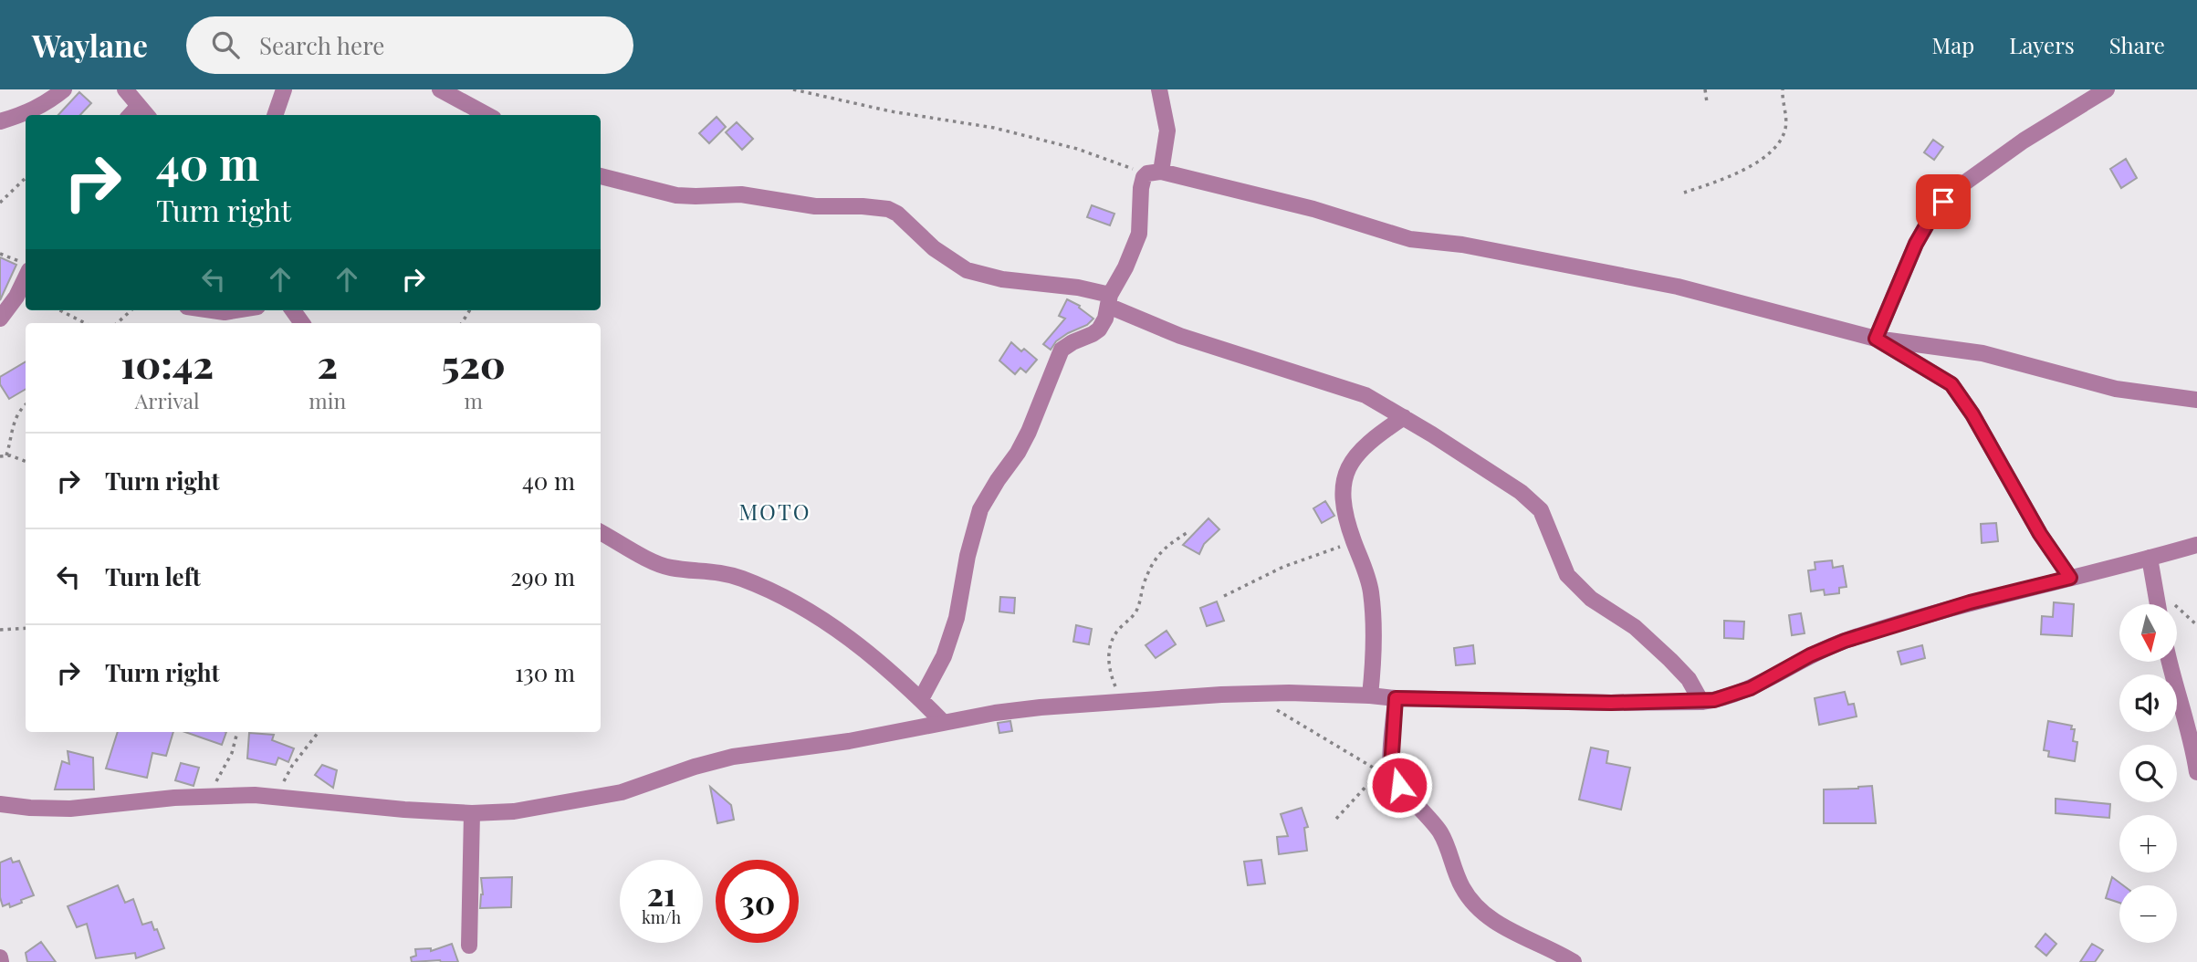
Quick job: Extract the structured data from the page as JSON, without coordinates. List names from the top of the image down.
{
  "districts": ["MOTO"],
  "north": "bottom",
  "page": {
    "header": "Waylane",
    "search": "Search here",
    "nav": ["Map", "Layers", "Share"],
    "turn": ["40 m", "Turn right"],
    "eta": [
      "10:42",
      "Arrival",
      "2",
      "min",
      "520",
      "m"
    ],
    "list": [
      {
        "name": "Turn right",
        "value": "40 m"
      },
      {
        "name": "Turn left",
        "value": "290 m"
      },
      {
        "name": "Turn right",
        "value": "130 m"
      }
    ],
    "map_buttons": ["+", "−"],
    "speed": "21 km/h",
    "limit": "30"
  }
}
